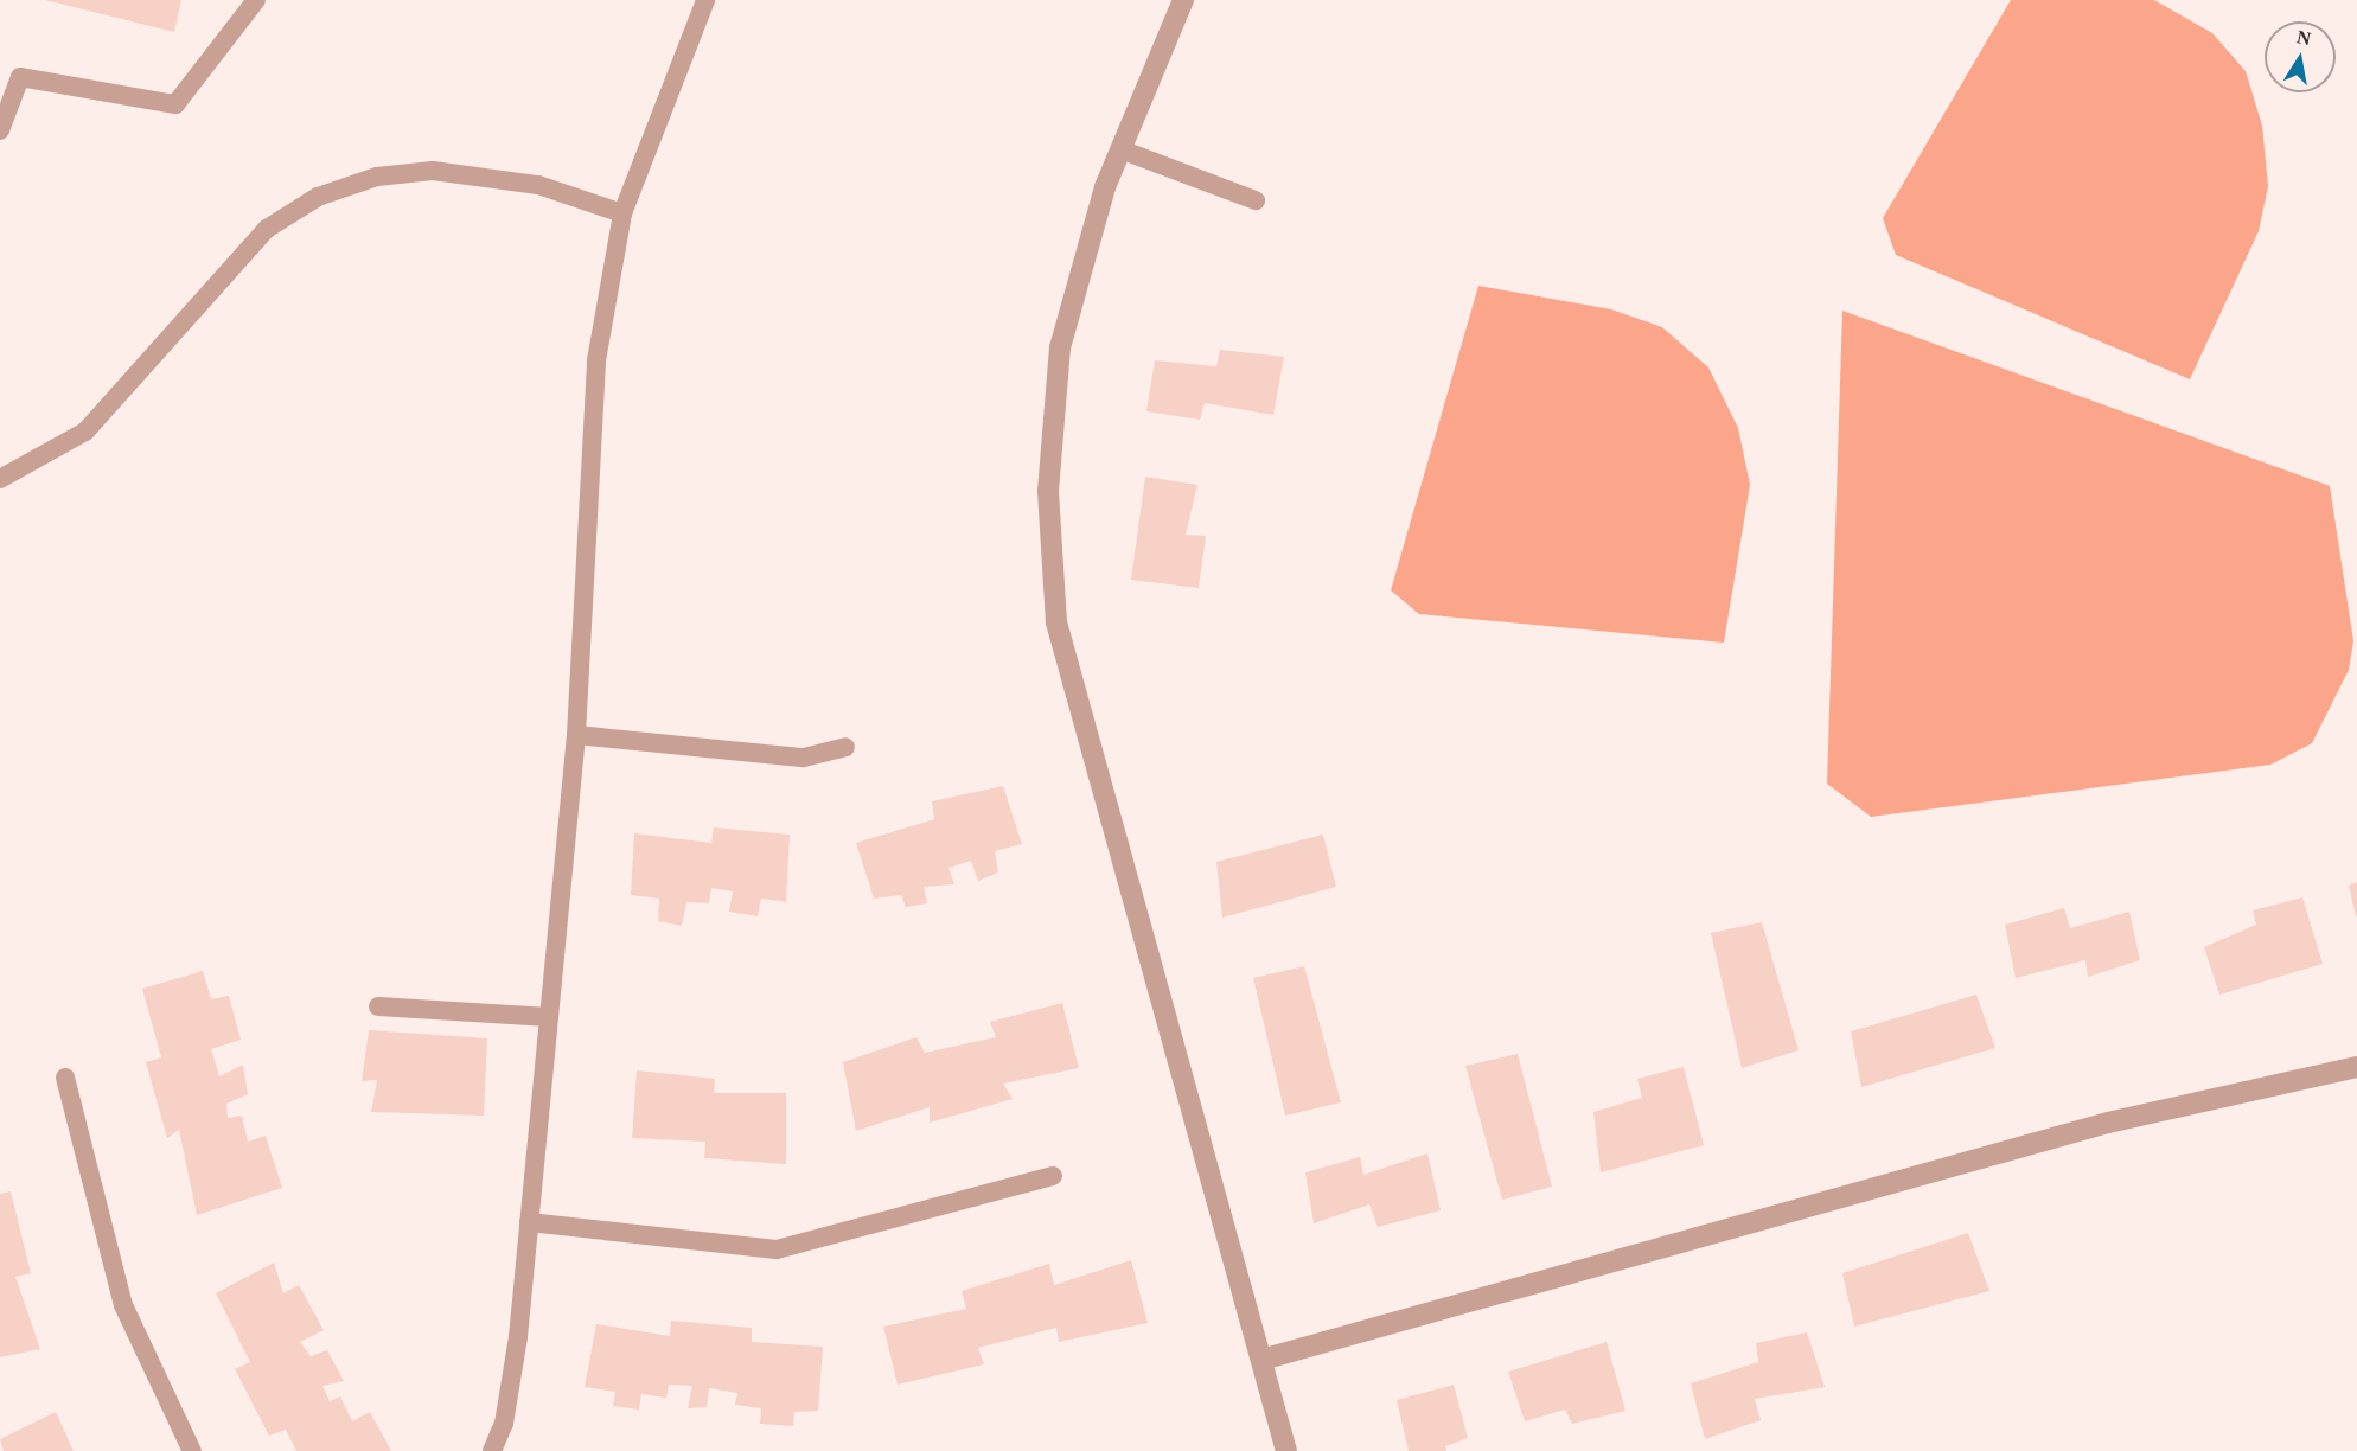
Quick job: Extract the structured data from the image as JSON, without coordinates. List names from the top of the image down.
{
  "north": "top"
}
